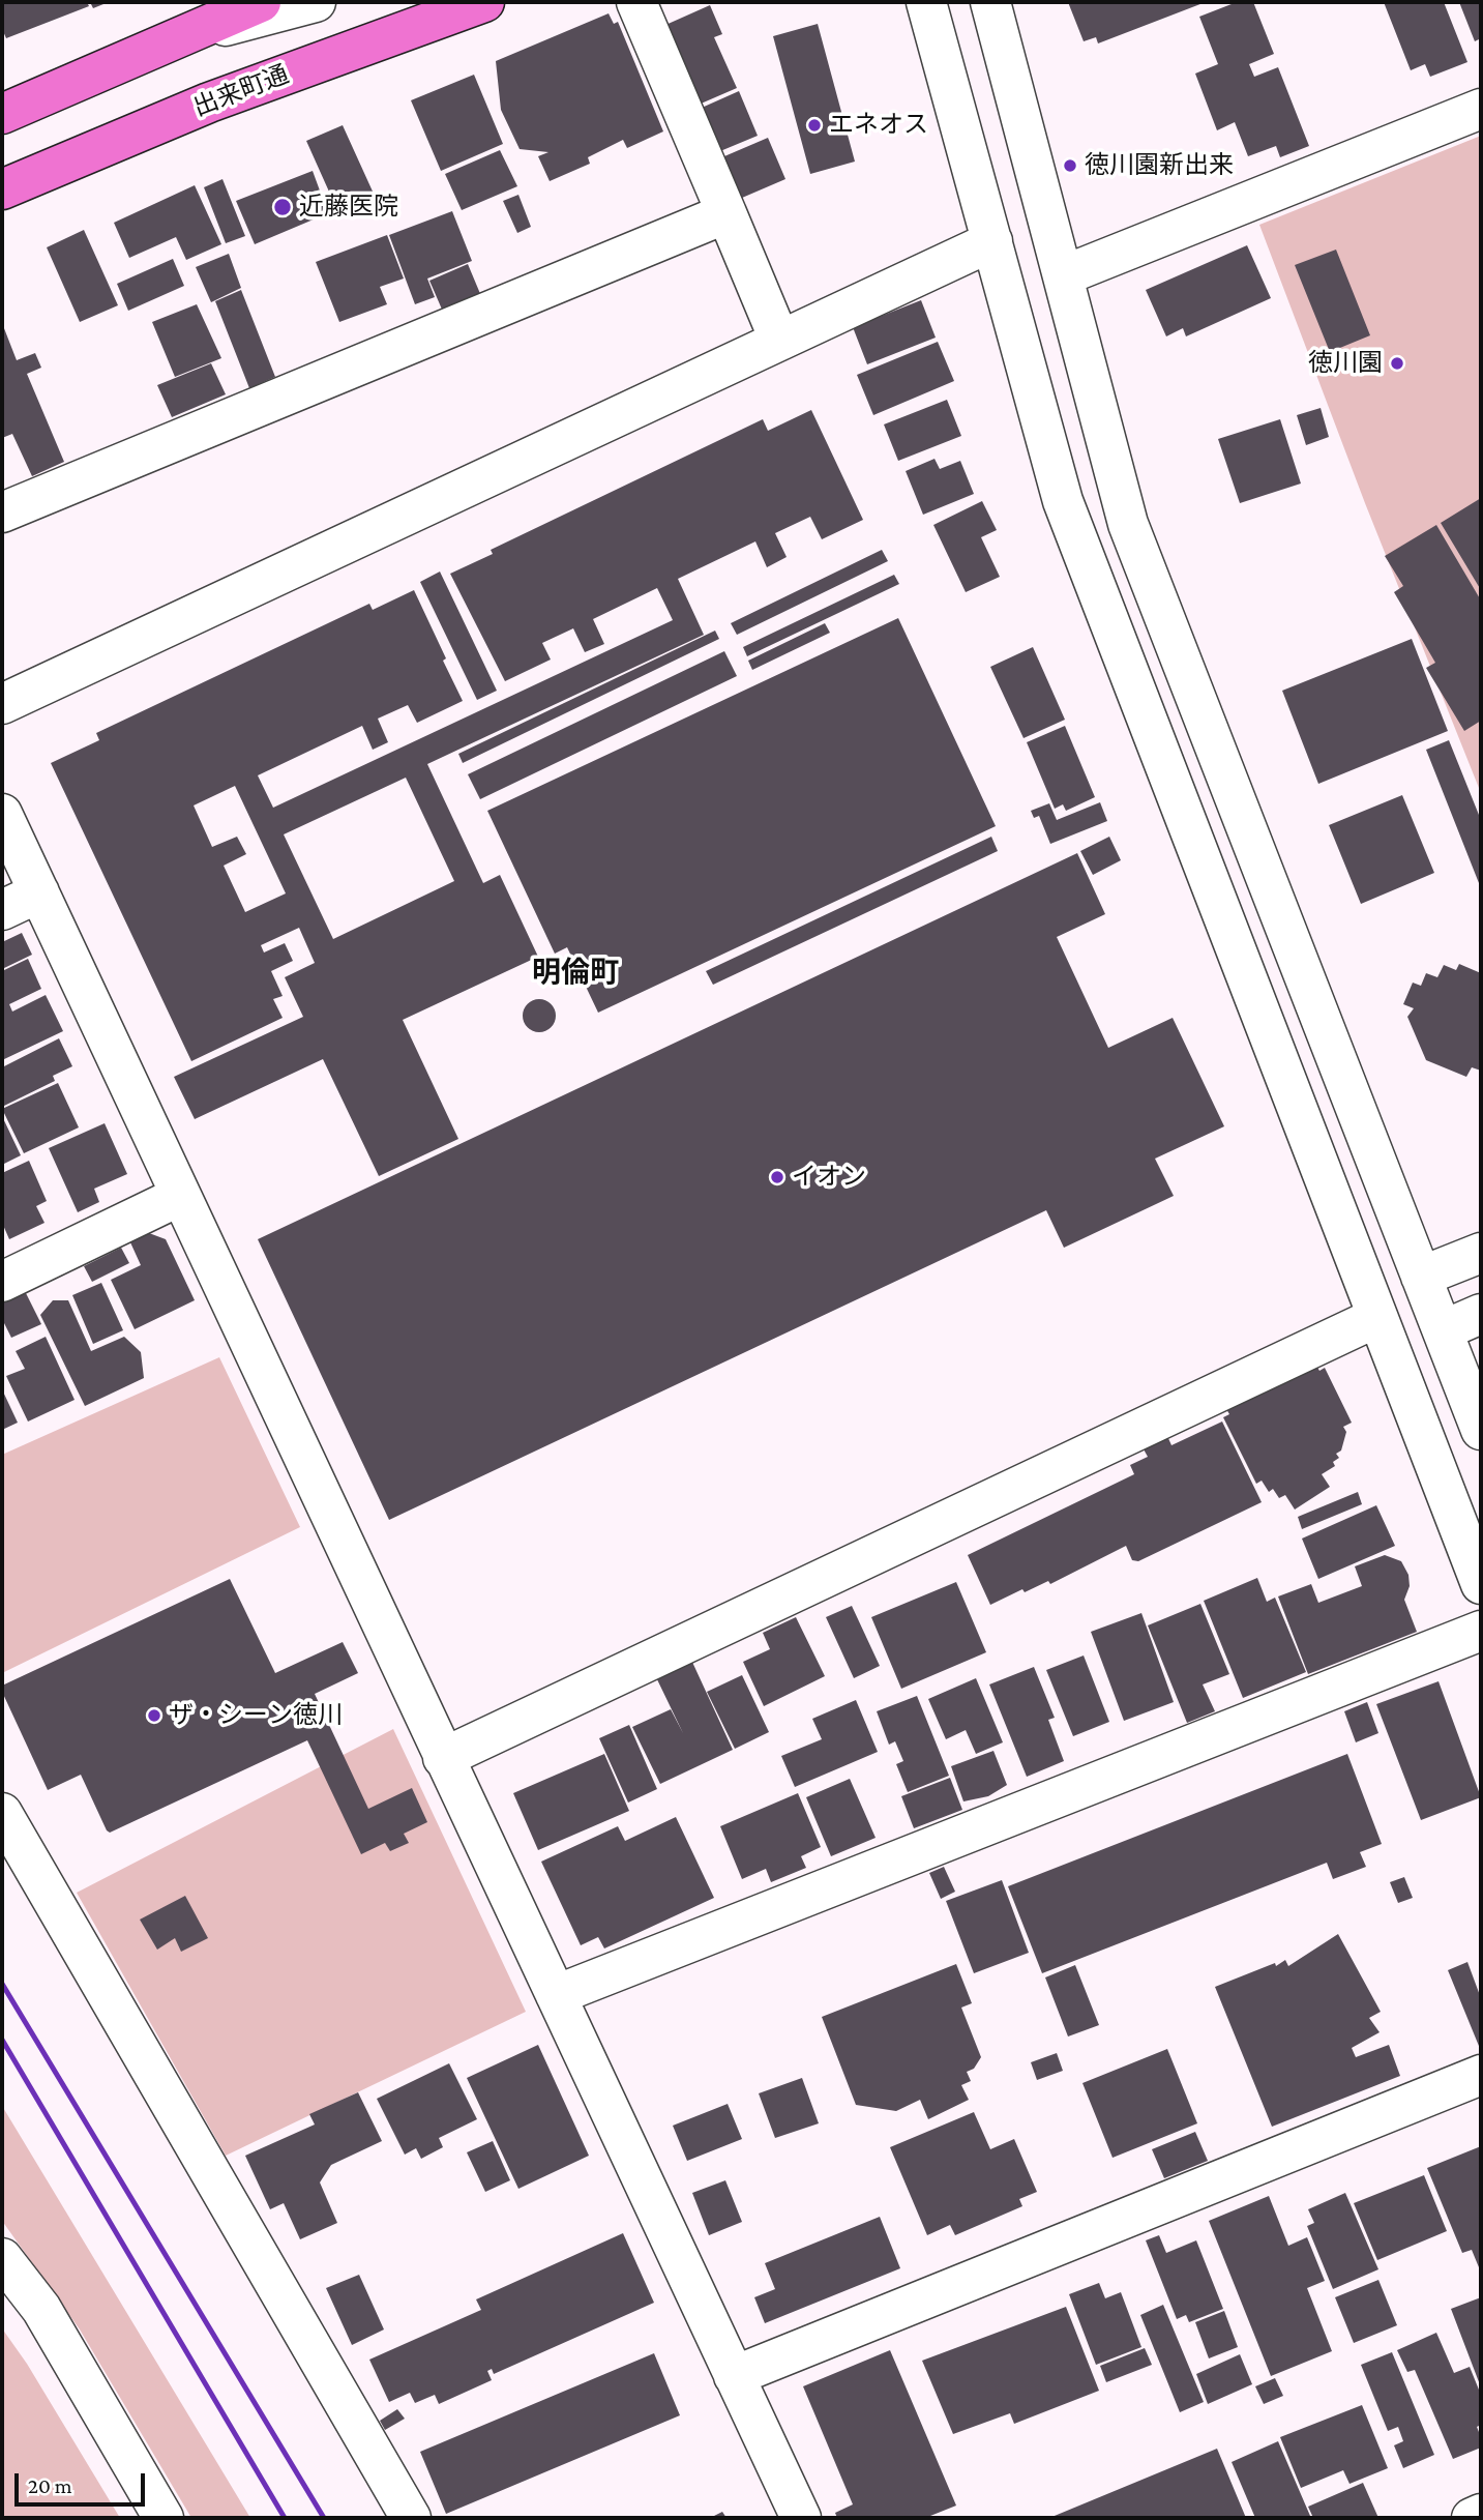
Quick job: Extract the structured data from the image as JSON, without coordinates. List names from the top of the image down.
{
  "streets": {
    "main road": ["出来町通"]
  },
  "districts": ["明倫町"],
  "places": [
    "エネオス",
    "徳川園新出来",
    "近藤医院",
    "徳川園",
    "イオン",
    "ザ・シーン徳川"
  ],
  "scale_bar": "20 m"
}
